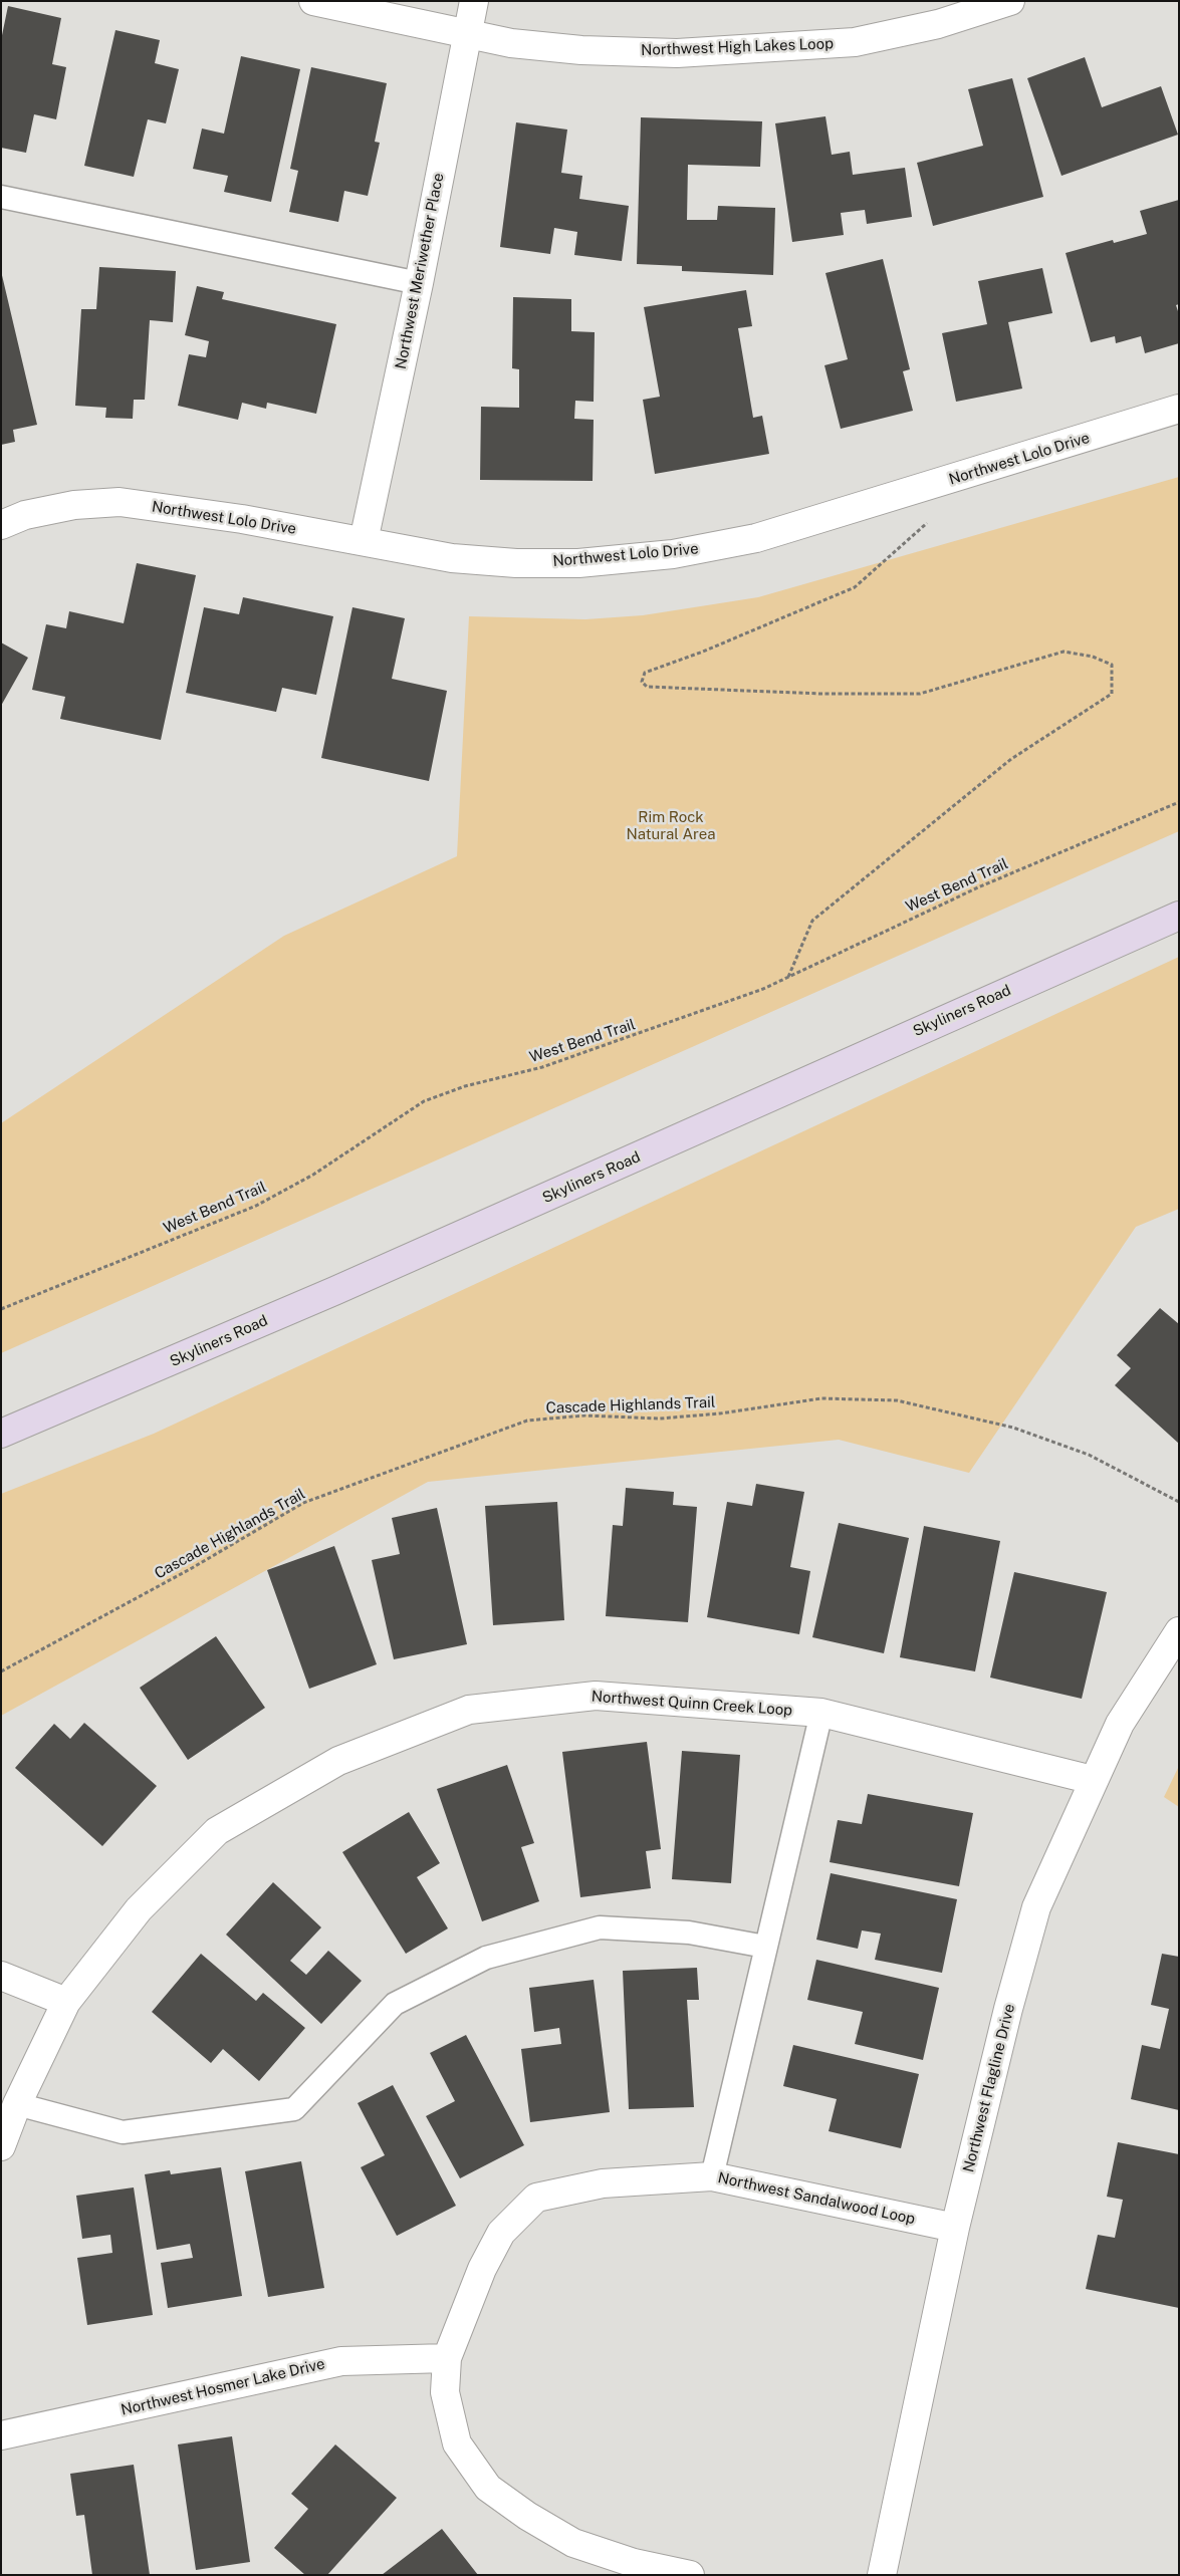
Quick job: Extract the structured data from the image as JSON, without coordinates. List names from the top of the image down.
{
  "streets": {
    "street": [
      "Northwest High Lakes Loop",
      "Northwest Meriwether Place",
      "Northwest Lolo Drive",
      "Skyliners Road",
      "Northwest Quinn Creek Loop",
      "Northwest Flagline Drive",
      "Northwest Sandalwood Loop",
      "Northwest Hosmer Lake Drive"
    ],
    "path": ["West Bend Trail", "Cascade Highlands Trail"]
  },
  "crossings": [
    ["Northwest High Lakes Loop", "Northwest Meriwether Place"],
    ["Northwest Meriwether Place", "Northwest Lolo Drive"],
    ["Northwest Quinn Creek Loop", "Northwest Flagline Drive"],
    ["Northwest Flagline Drive", "Northwest Sandalwood Loop"],
    ["Northwest Sandalwood Loop", "Northwest Hosmer Lake Drive"]
  ],
  "parks": ["Rim Rock Natural Area"]
}
